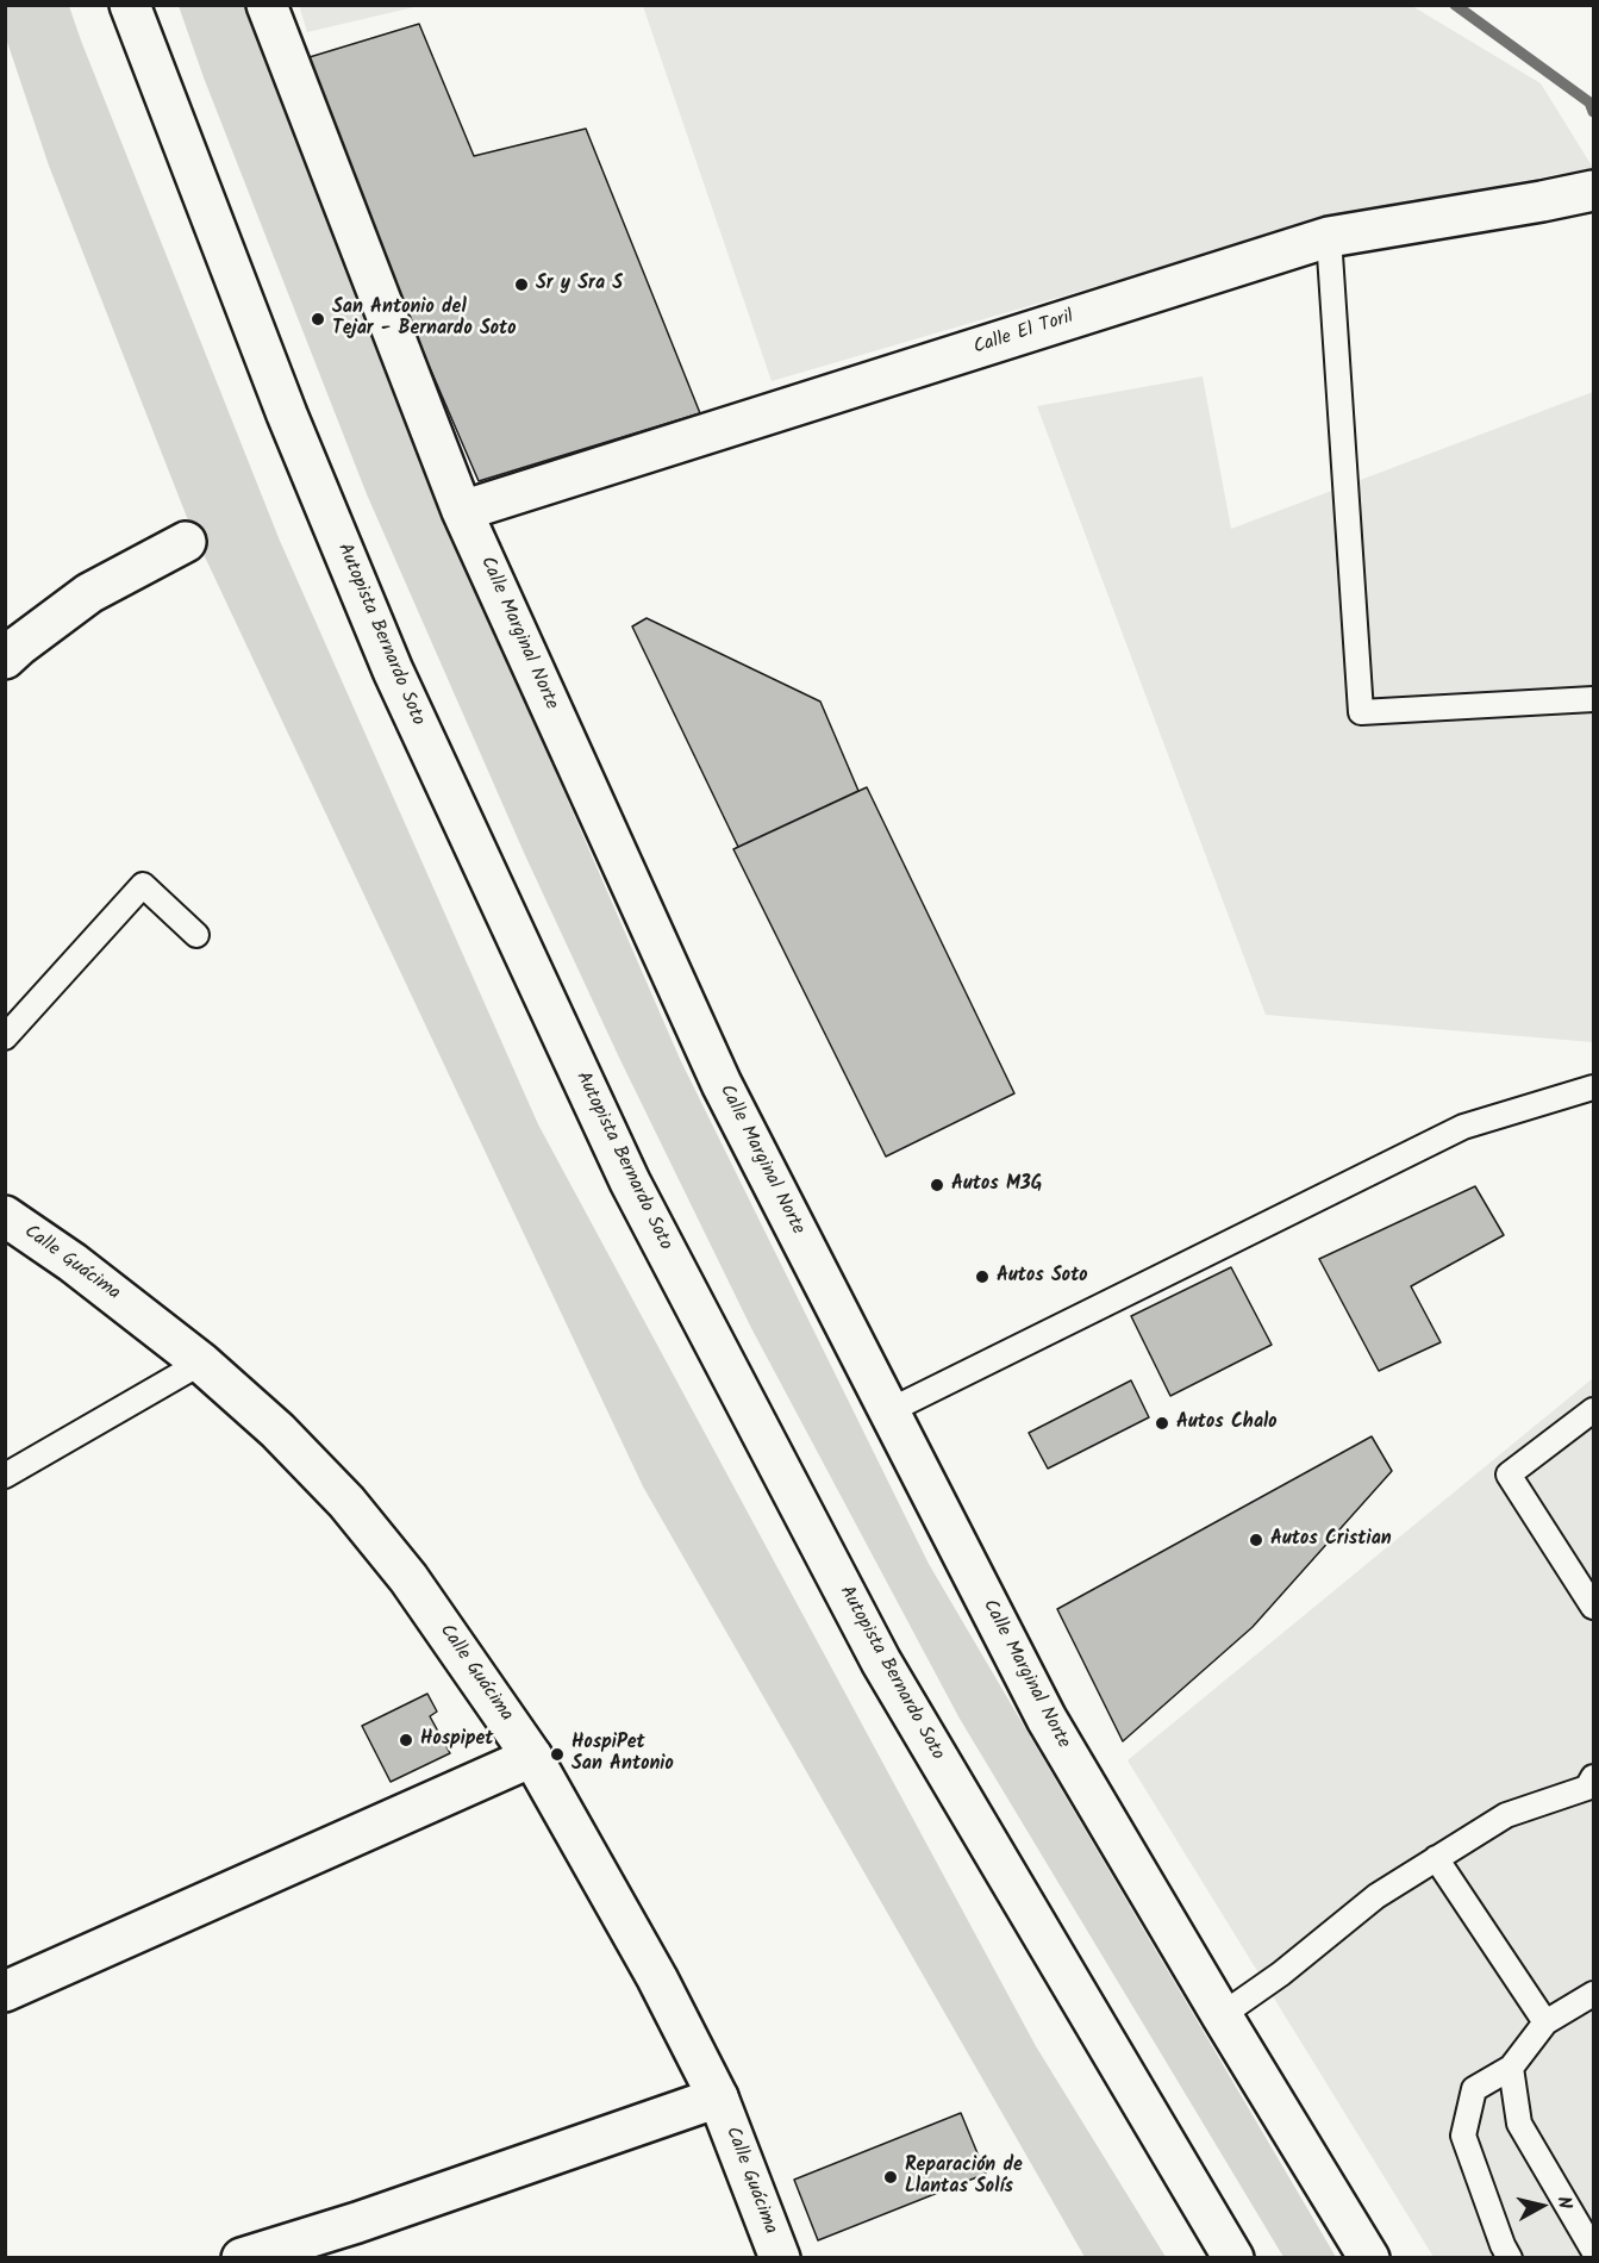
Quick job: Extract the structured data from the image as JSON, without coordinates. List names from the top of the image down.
{
  "streets": {
    "main road": [
      "Calle El Toril",
      "Calle Marginal Norte",
      "Autopista Bernardo Soto",
      "Calle Guácima"
    ]
  },
  "crossings": [
    ["Calle El Toril", "Calle Marginal Norte"]
  ],
  "places": [
    "Sr y Sra S",
    "San Antonio del Tejar - Bernardo Soto",
    "Autos M3G",
    "Autos Soto",
    "Autos Chalo",
    "Autos Cristian",
    "Hospipet",
    "HospiPet San Antonio",
    "Reparación de Llantas Solís"
  ],
  "north": "right"
}
